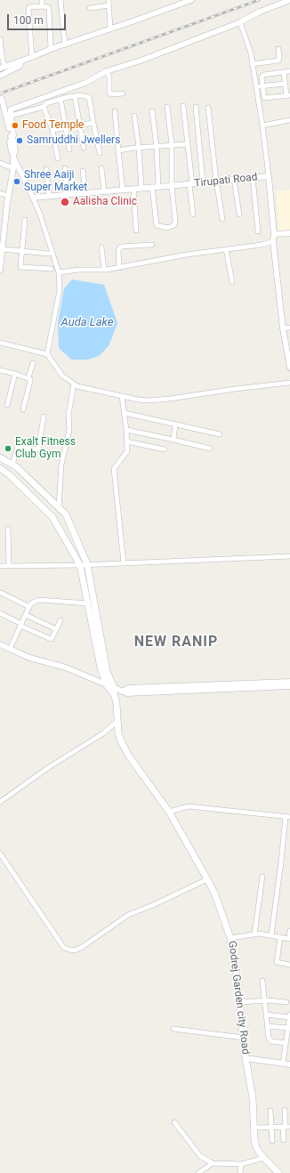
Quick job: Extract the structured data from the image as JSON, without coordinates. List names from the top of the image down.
{
  "streets": {
    "main road": ["Godrej Garden city Road"],
    "street": ["Tirupati Road"]
  },
  "districts": ["NEW RANIP"],
  "water": ["Auda Lake"],
  "places": [
    "Food Temple",
    "Samruddhi Jwellers",
    "Shree Aaiji Super Market",
    "Aalisha Clinic",
    "Exalt Fitness Club Gym"
  ],
  "scale_bar": "100 m"
}
